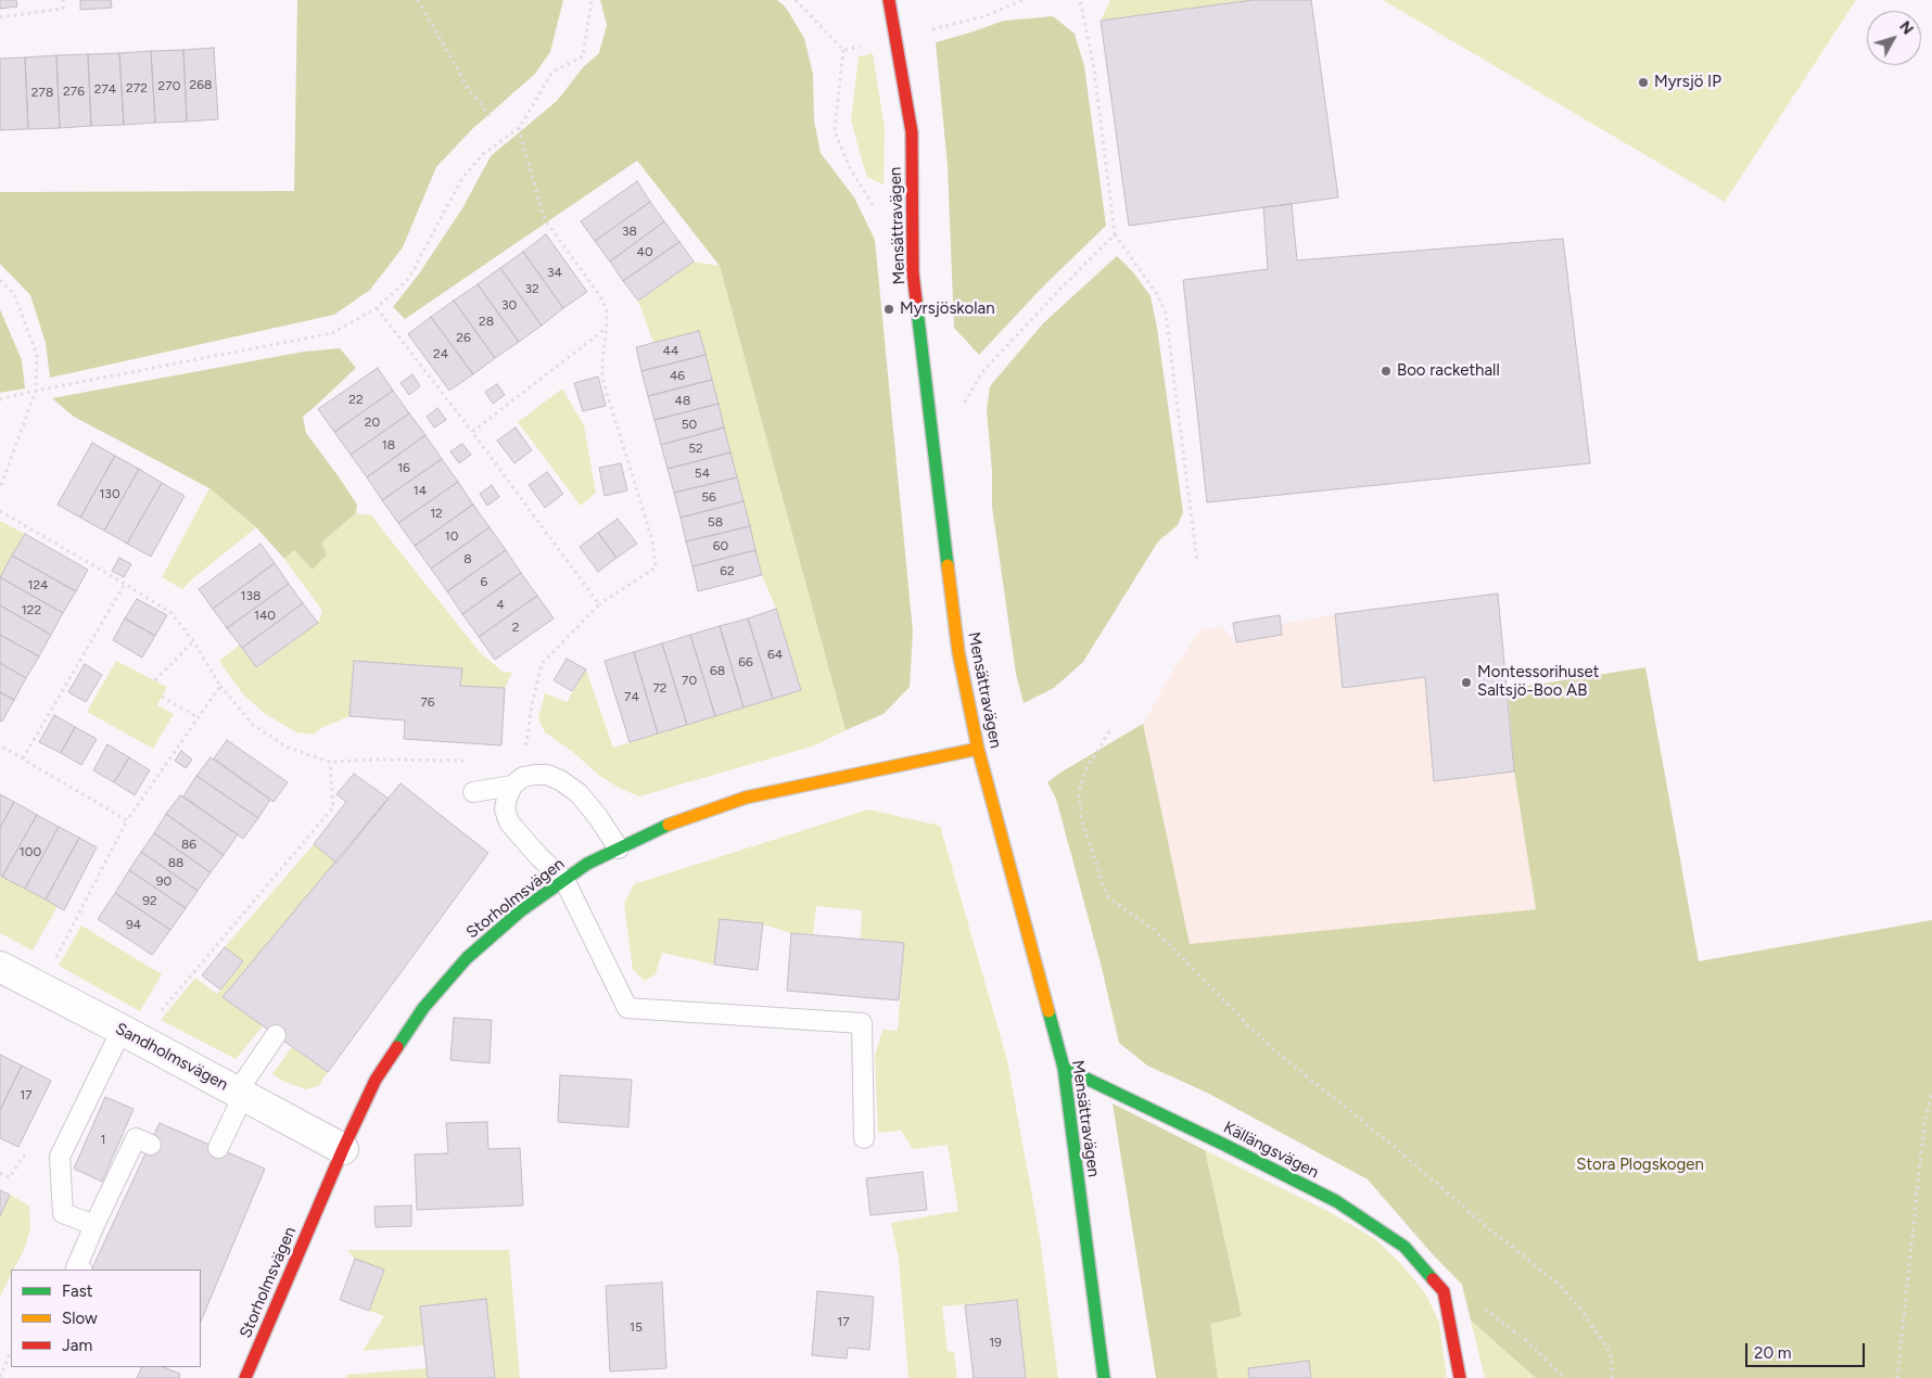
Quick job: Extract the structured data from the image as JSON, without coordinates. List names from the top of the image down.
{
  "streets": {
    "street": [
      "Mensättravägen",
      "Storholmsvägen",
      "Sandholmsvägen",
      "Källängsvägen"
    ]
  },
  "crossings": [
    ["Mensättravägen", "Storholmsvägen"],
    ["Mensättravägen", "Källängsvägen"],
    ["Storholmsvägen", "Sandholmsvägen"]
  ],
  "parks": ["Stora Plogskogen"],
  "places": [
    "Myrsjö IP",
    "Myrsjöskolan",
    "Boo rackethall",
    "Montessorihuset Saltsjö-Boo AB"
  ],
  "house_numbers": [
    "268",
    "270",
    "272",
    "274",
    "276",
    "278",
    "38",
    "40",
    "34",
    "32",
    "30",
    "28",
    "26",
    "44",
    "24",
    "46",
    "22",
    "48",
    "20",
    "50",
    "18",
    "52",
    "16",
    "54",
    "14",
    "130",
    "56",
    "12",
    "58",
    "10",
    "60",
    "8",
    "62",
    "6",
    "124",
    "138",
    "4",
    "122",
    "140",
    "2",
    "64",
    "66",
    "68",
    "70",
    "72",
    "74",
    "76",
    "86",
    "100",
    "88",
    "90",
    "92",
    "94",
    "17",
    "1",
    "17",
    "15",
    "19"
  ],
  "legend": ["Fast", "Slow", "Jam"],
  "scale_bar": "20 m",
  "north": "top right"
}
